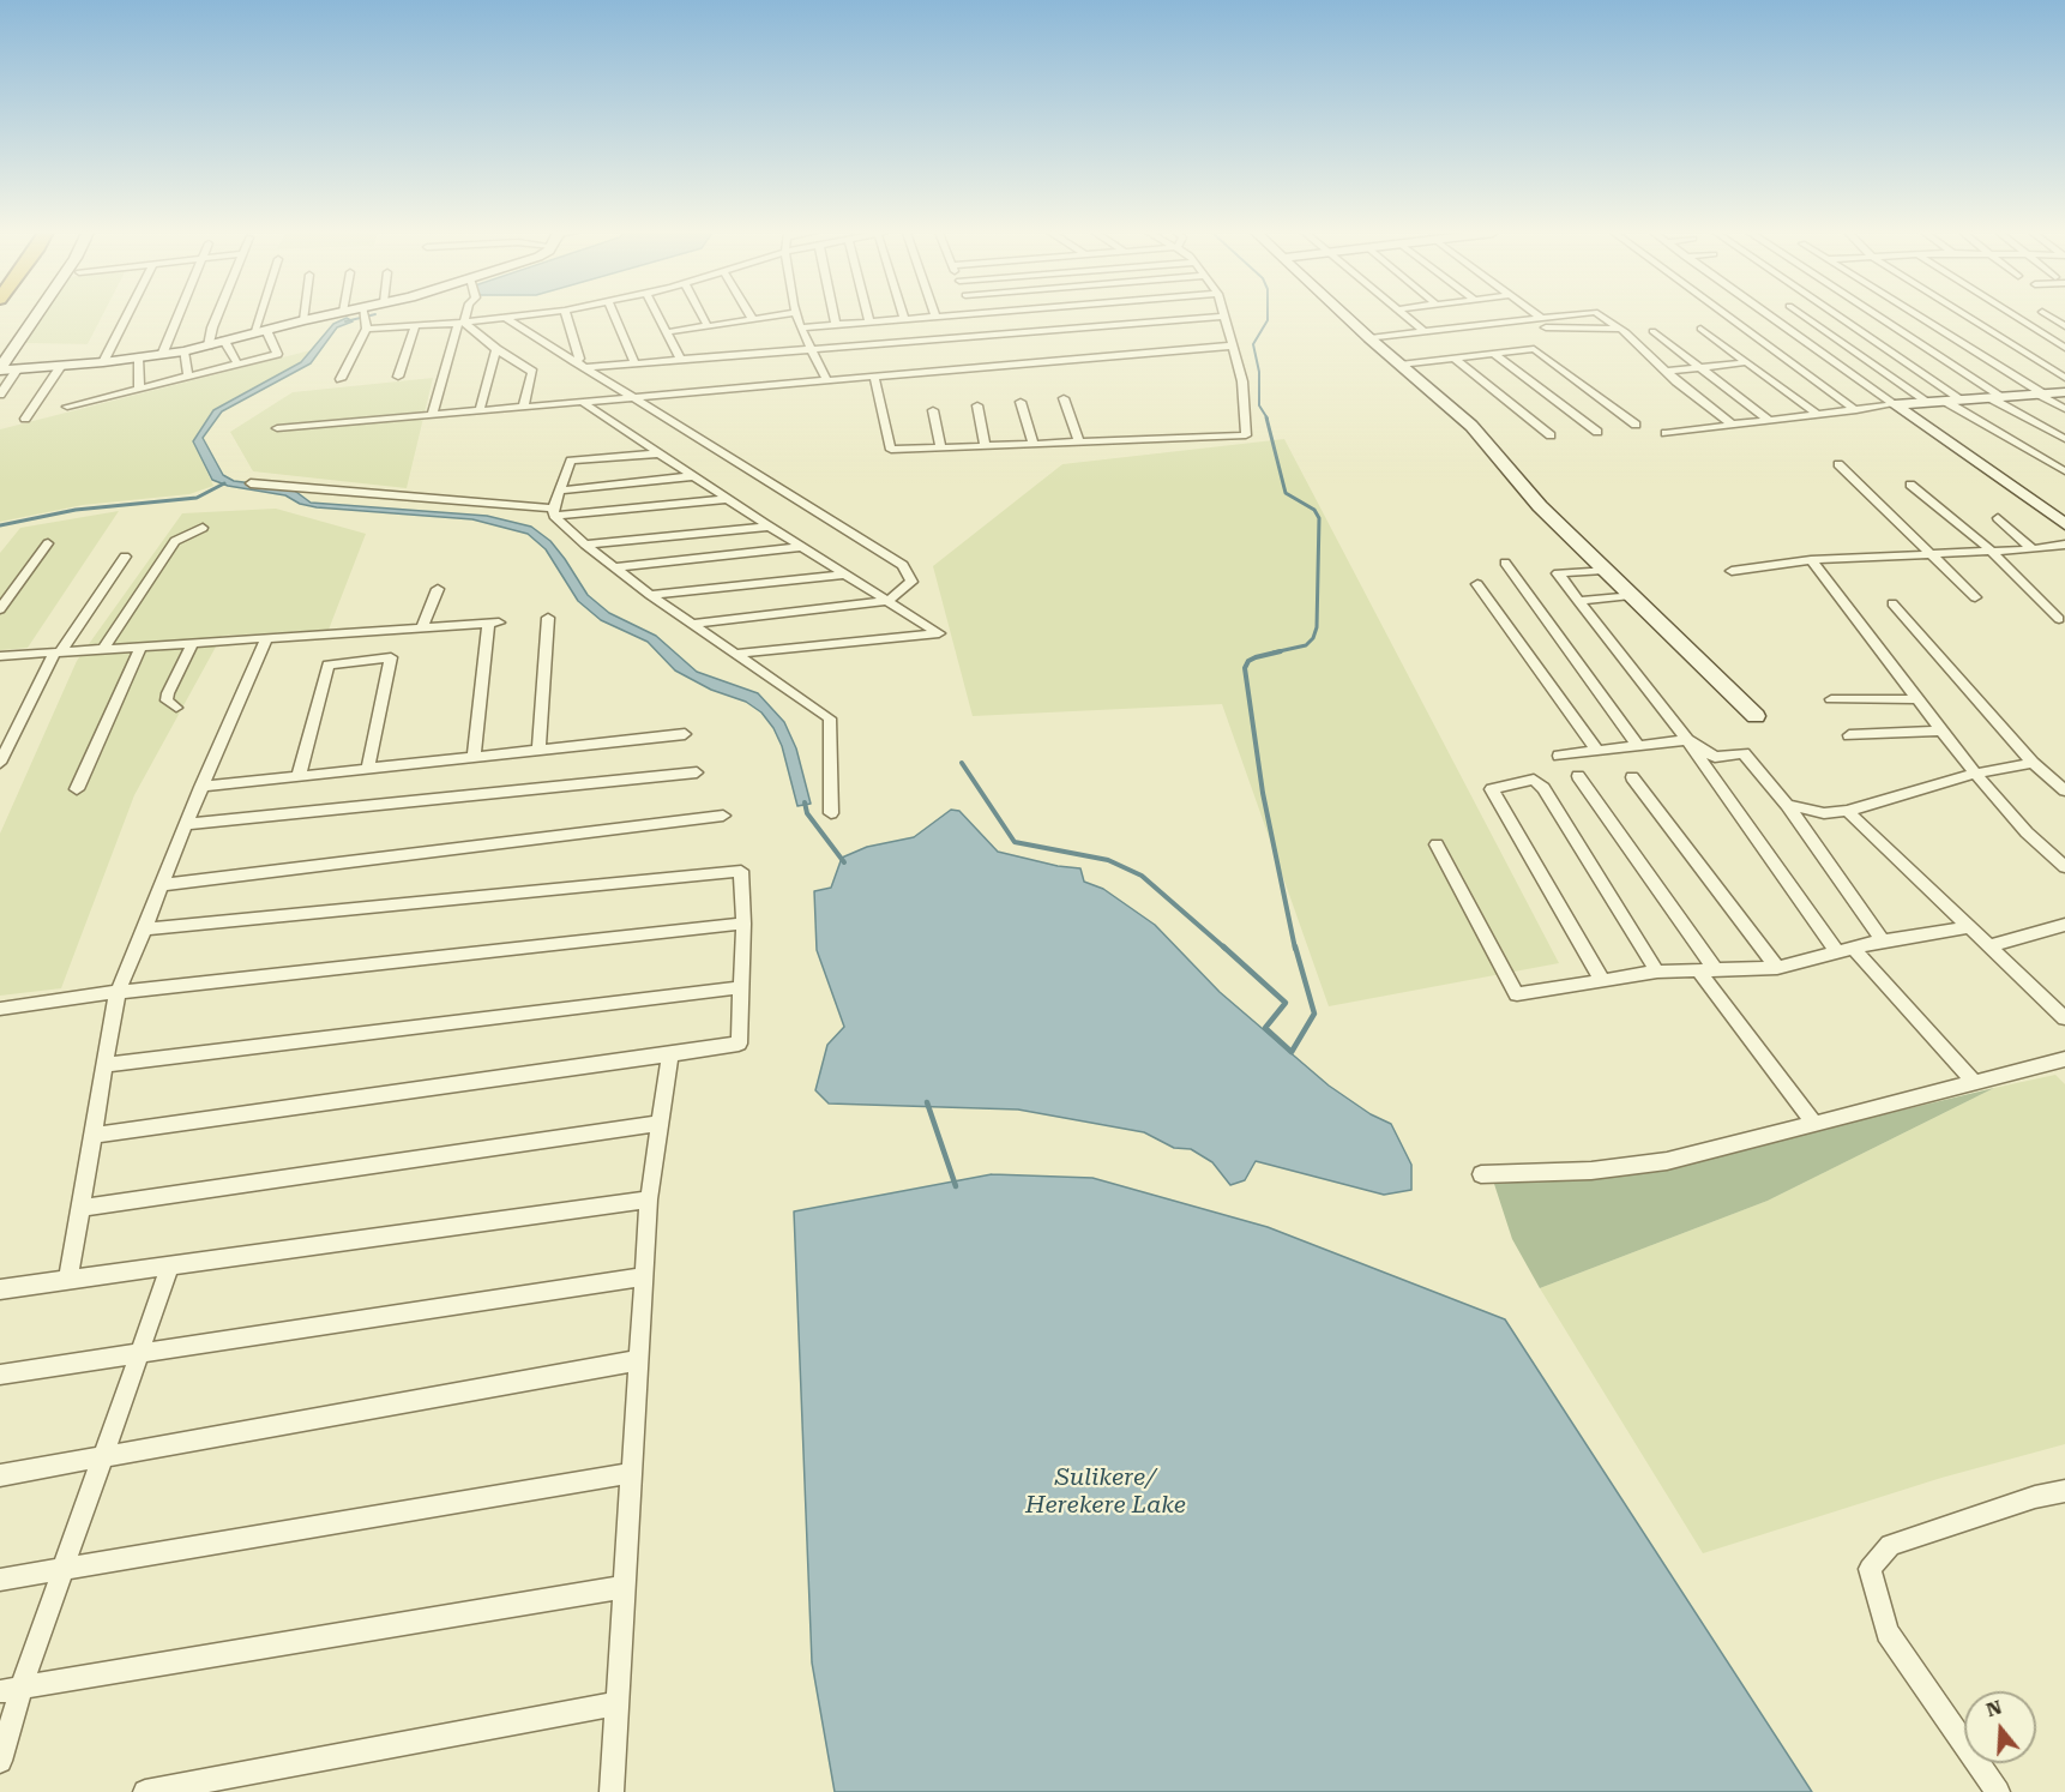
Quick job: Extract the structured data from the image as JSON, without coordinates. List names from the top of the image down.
{
  "water": ["Sulikere/ Herekere Lake"],
  "north": "top"
}
